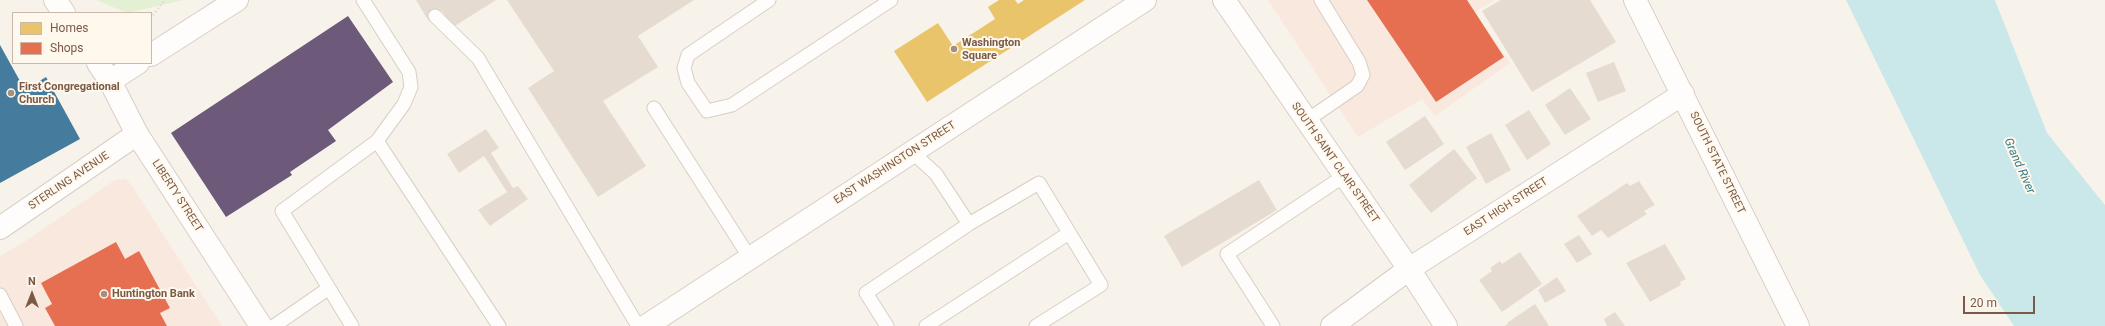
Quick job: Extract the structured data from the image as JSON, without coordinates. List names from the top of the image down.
{
  "streets": {
    "street": [
      "EAST WASHINGTON STREET",
      "SOUTH SAINT CLAIR STREET",
      "SOUTH STATE STREET",
      "STERLING AVENUE",
      "LIBERTY STREET",
      "EAST HIGH STREET"
    ]
  },
  "crossings": [
    ["SOUTH SAINT CLAIR STREET", "EAST HIGH STREET"],
    ["SOUTH STATE STREET", "EAST HIGH STREET"],
    ["STERLING AVENUE", "LIBERTY STREET"]
  ],
  "water": ["Grand River"],
  "places": ["Washington Square", "First Congregational Church", "Huntington Bank"],
  "legend": ["Homes", "Shops"],
  "scale_bar": "20 m",
  "north": "top"
}
